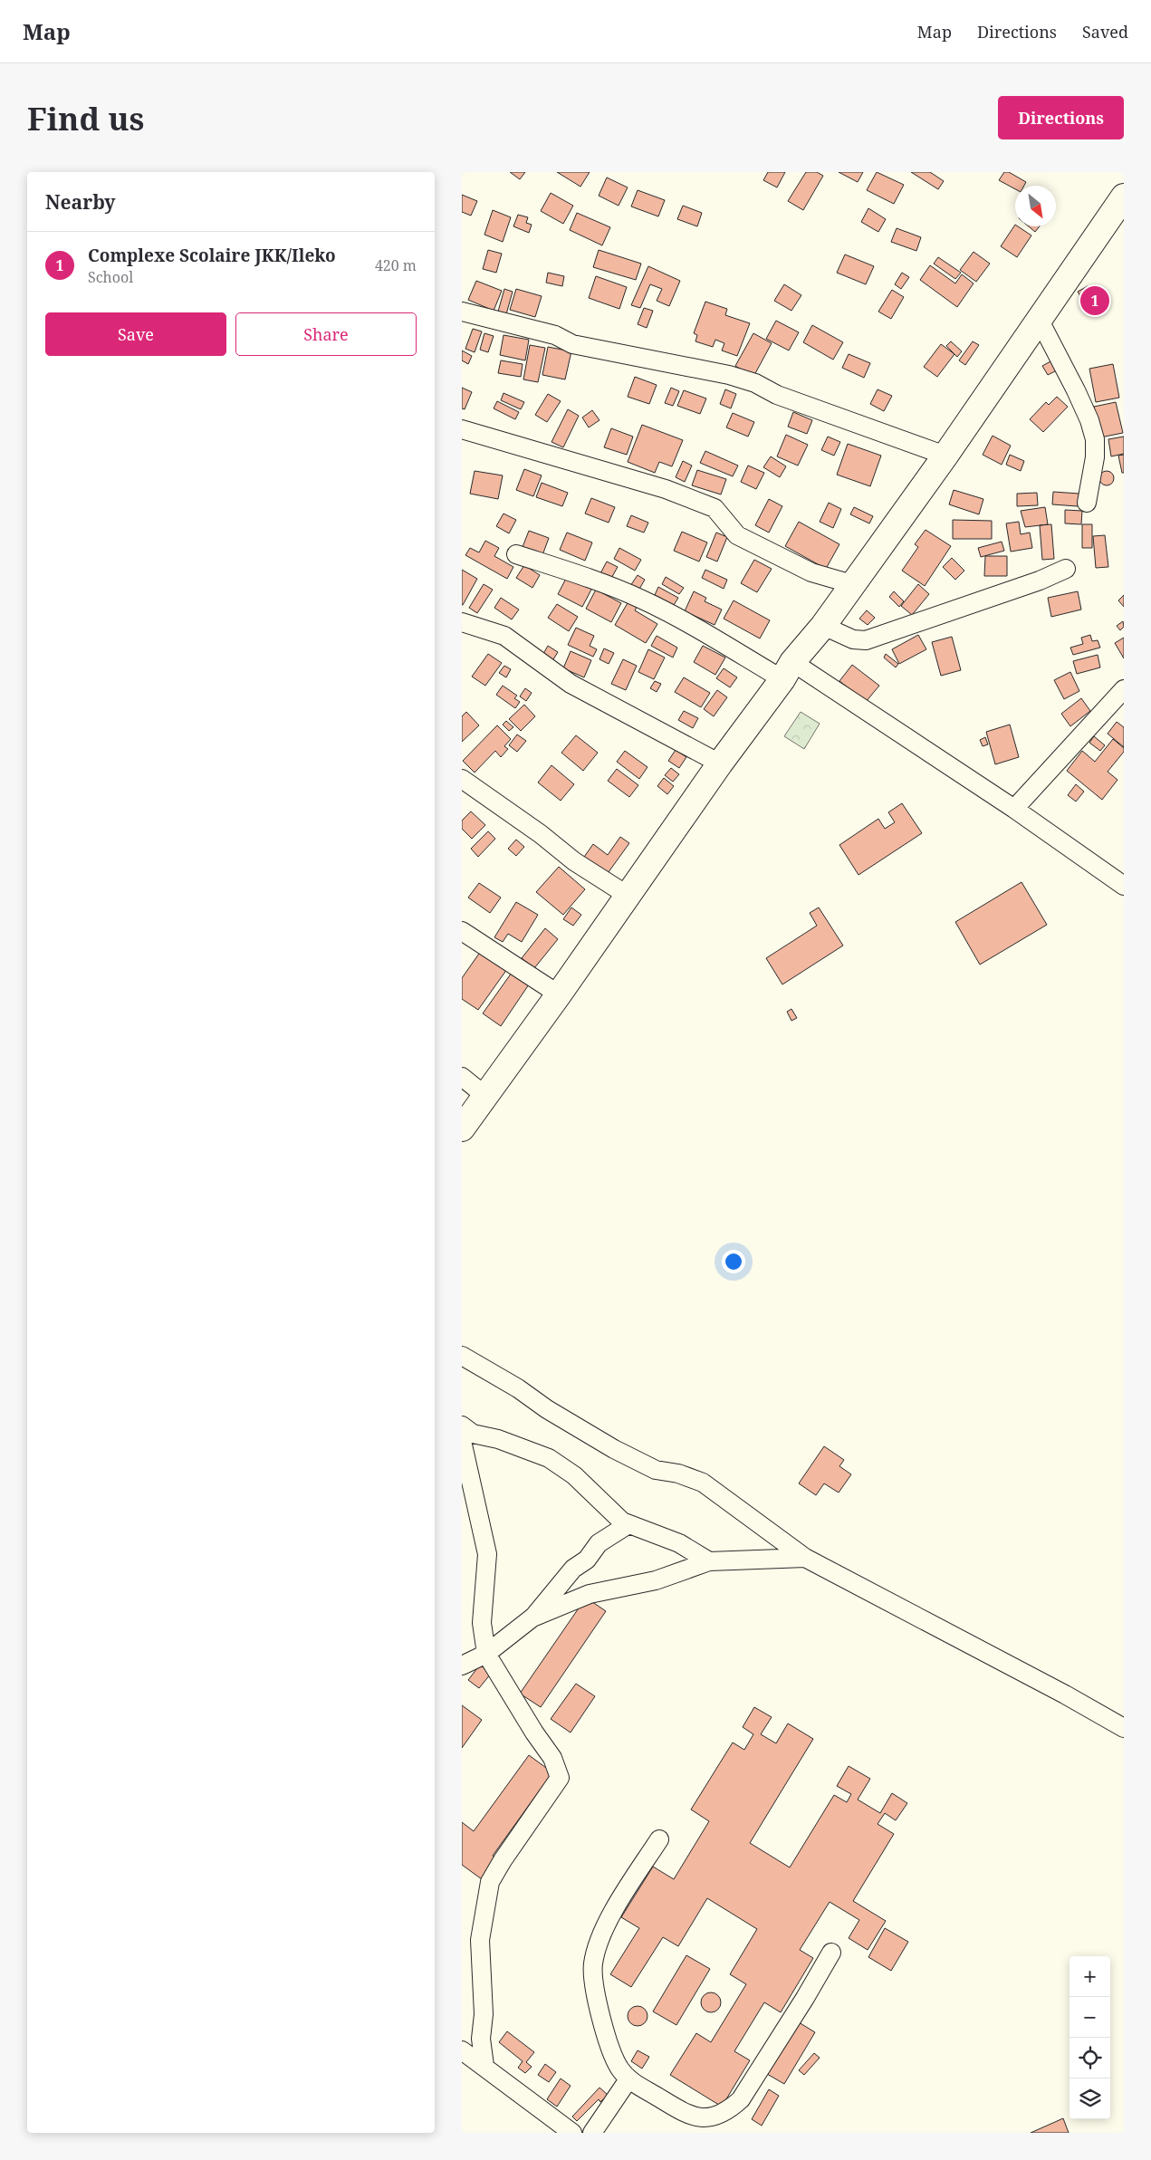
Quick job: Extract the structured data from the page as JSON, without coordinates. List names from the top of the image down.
{
  "north": "bottom right",
  "page": {
    "header": "Map",
    "nav": ["Map", "Directions", "Saved"],
    "buttons": [
      "Directions",
      ["Save", "Share"]
    ],
    "title": "Find us",
    "heading": "Nearby",
    "list": [
      {
        "mark": "1",
        "name": "Complexe Scolaire JKK/Ileko",
        "note": "School",
        "value": "420 m"
      }
    ],
    "pins": "1",
    "map_buttons": ["+", "−"]
  }
}
